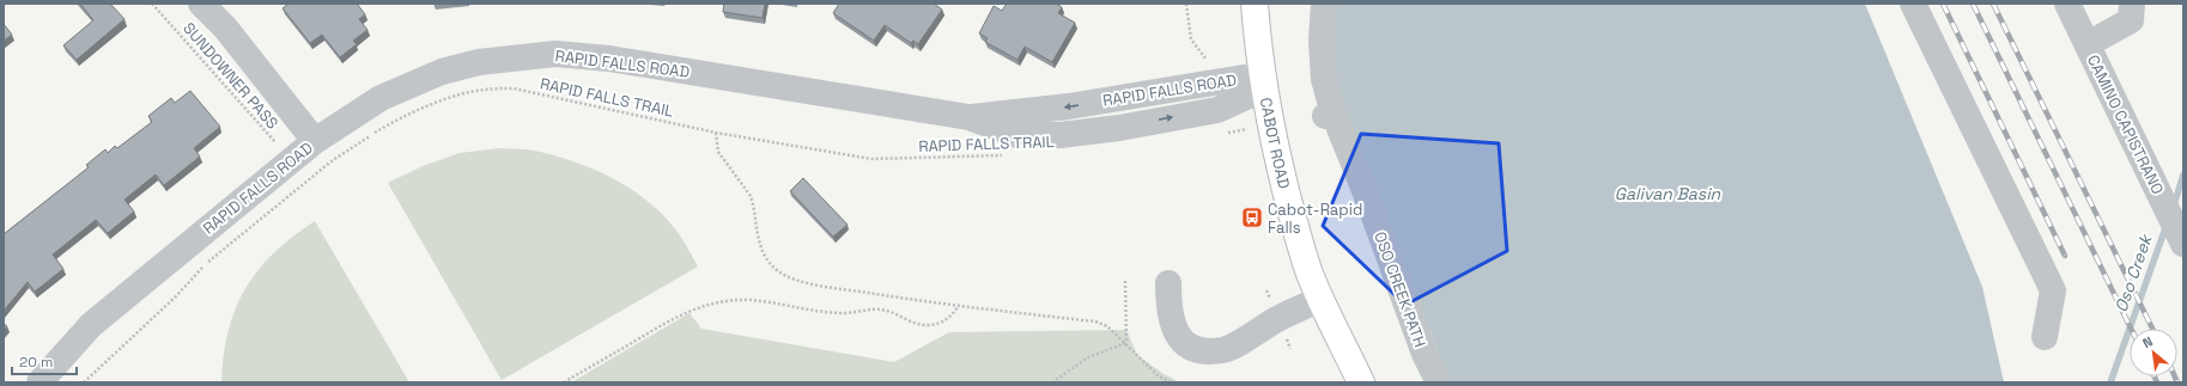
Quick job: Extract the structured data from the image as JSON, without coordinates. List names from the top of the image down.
{
  "streets": {
    "main road": ["CABOT ROAD"],
    "street": ["RAPID FALLS ROAD", "CAMINO CAPISTRANO", "OSO CREEK PATH"],
    "path": ["SUNDOWNER PASS", "RAPID FALLS TRAIL"]
  },
  "crossings": [
    ["RAPID FALLS ROAD", "CABOT ROAD"]
  ],
  "water": ["Galivan Basin", "Oso Creek"],
  "places": {
    "bus stop": ["Cabot-Rapid Falls"]
  },
  "scale_bar": "20 m",
  "north": "top left"
}
